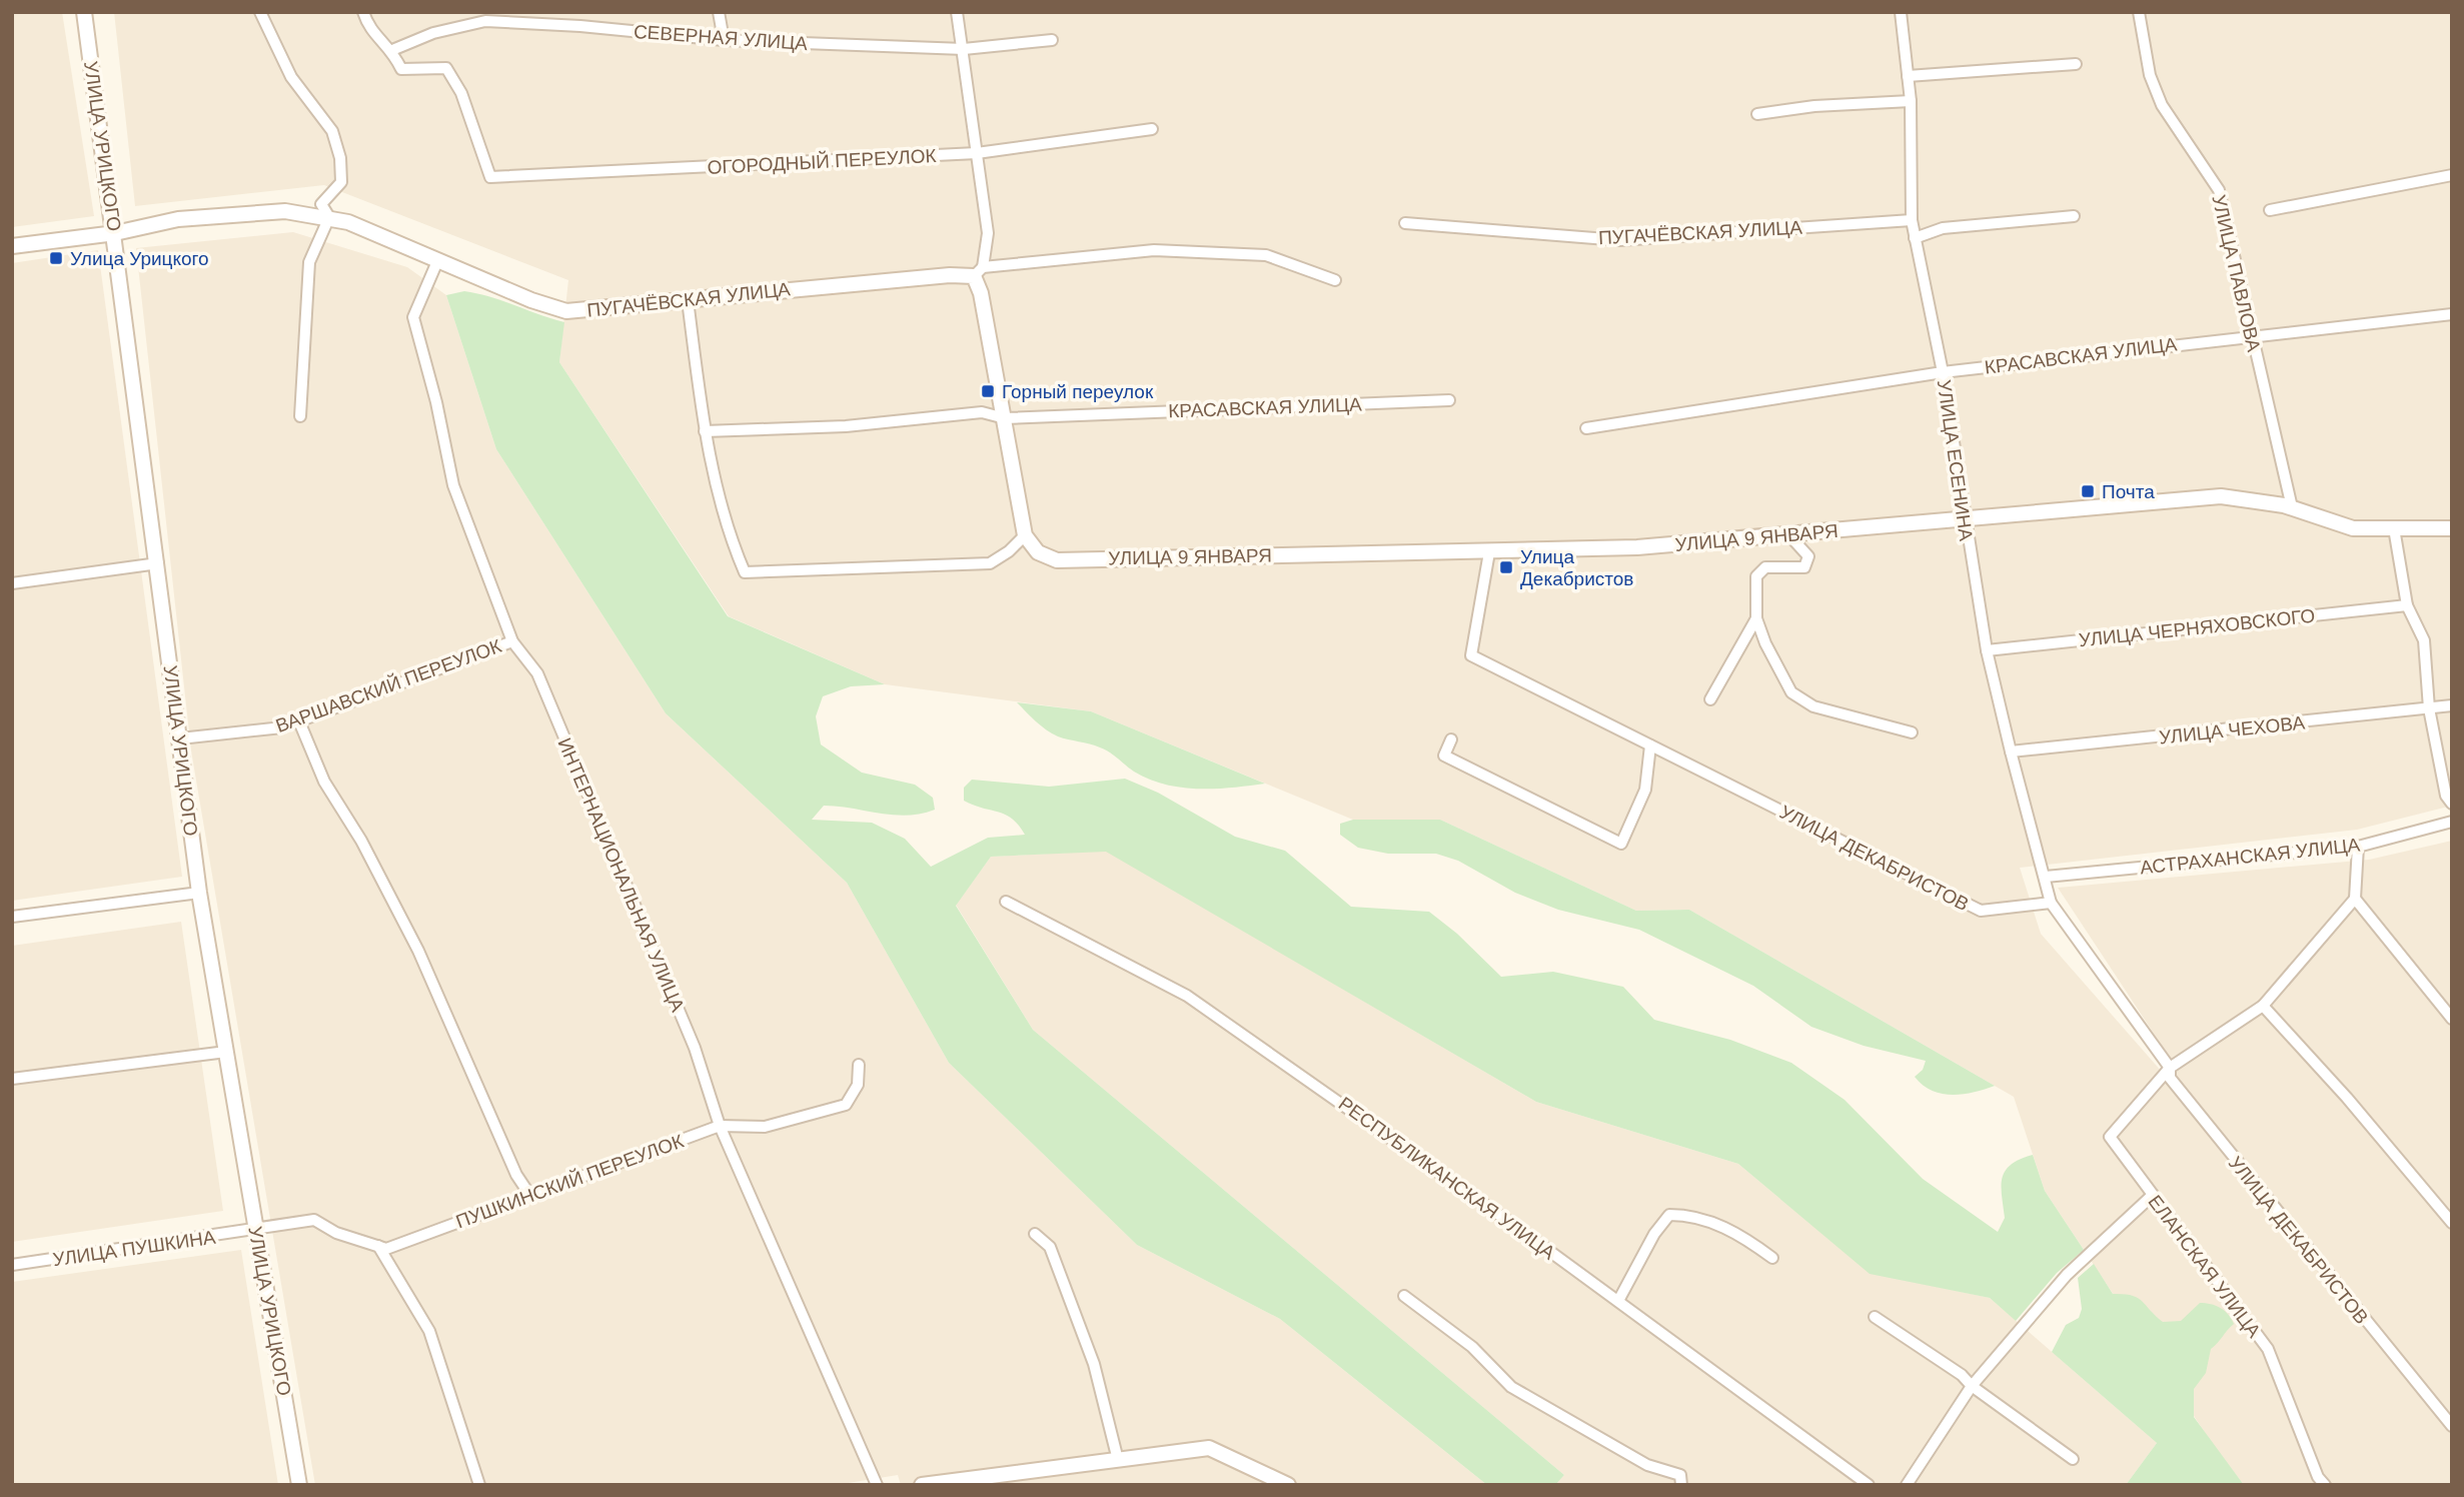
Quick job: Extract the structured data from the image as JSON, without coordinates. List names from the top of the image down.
{
  "streets": {
    "main road": ["УЛИЦА УРИЦКОГО", "ПУГАЧЁВСКАЯ УЛИЦА", "УЛИЦА 9 ЯНВАРЯ"],
    "street": [
      "СЕВЕРНАЯ УЛИЦА",
      "ОГОРОДНЫЙ ПЕРЕУЛОК",
      "УЛИЦА ПАВЛОВА",
      "КРАСАВСКАЯ УЛИЦА",
      "УЛИЦА ЕСЕНИНА",
      "УЛИЦА ЧЕРНЯХОВСКОГО",
      "ВАРШАВСКИЙ ПЕРЕУЛОК",
      "УЛИЦА ЧЕХОВА",
      "АСТРАХАНСКАЯ УЛИЦА",
      "УЛИЦА ДЕКАБРИСТОВ",
      "ИНТЕРНАЦИОНАЛЬНАЯ УЛИЦА",
      "РЕСПУБЛИКАНСКАЯ УЛИЦА",
      "ПУШКИНСКИЙ ПЕРЕУЛОК",
      "УЛИЦА ПУШКИНА",
      "ЕЛАНСКАЯ УЛИЦА"
    ]
  },
  "crossings": [
    ["СЕВЕРНАЯ УЛИЦА", "ОГОРОДНЫЙ ПЕРЕУЛОК"],
    ["УЛИЦА УРИЦКОГО", "ПУГАЧЁВСКАЯ УЛИЦА"],
    ["УЛИЦА УРИЦКОГО", "ВАРШАВСКИЙ ПЕРЕУЛОК"],
    ["УЛИЦА УРИЦКОГО", "ПУШКИНСКИЙ ПЕРЕУЛОК"],
    ["УЛИЦА УРИЦКОГО", "УЛИЦА ПУШКИНА"],
    ["ПУГАЧЁВСКАЯ УЛИЦА", "УЛИЦА ЕСЕНИНА"],
    ["ПУГАЧЁВСКАЯ УЛИЦА", "ИНТЕРНАЦИОНАЛЬНАЯ УЛИЦА"],
    ["УЛИЦА ПАВЛОВА", "КРАСАВСКАЯ УЛИЦА"],
    ["УЛИЦА ПАВЛОВА", "УЛИЦА 9 ЯНВАРЯ"],
    ["КРАСАВСКАЯ УЛИЦА", "УЛИЦА ЕСЕНИНА"],
    ["УЛИЦА ЕСЕНИНА", "УЛИЦА 9 ЯНВАРЯ"],
    ["УЛИЦА ЕСЕНИНА", "УЛИЦА ЧЕРНЯХОВСКОГО"],
    ["УЛИЦА ЕСЕНИНА", "УЛИЦА ЧЕХОВА"],
    ["УЛИЦА ЕСЕНИНА", "АСТРАХАНСКАЯ УЛИЦА"],
    ["УЛИЦА ЕСЕНИНА", "УЛИЦА ДЕКАБРИСТОВ"],
    ["УЛИЦА 9 ЯНВАРЯ", "УЛИЦА ДЕКАБРИСТОВ"],
    ["ВАРШАВСКИЙ ПЕРЕУЛОК", "ИНТЕРНАЦИОНАЛЬНАЯ УЛИЦА"],
    ["УЛИЦА ДЕКАБРИСТОВ", "ЕЛАНСКАЯ УЛИЦА"],
    ["ИНТЕРНАЦИОНАЛЬНАЯ УЛИЦА", "ПУШКИНСКИЙ ПЕРЕУЛОК"],
    ["ПУШКИНСКИЙ ПЕРЕУЛОК", "УЛИЦА ПУШКИНА"]
  ],
  "places": {
    "transit": [
      "Улица Урицкого",
      "Горный переулок",
      "Почта",
      "Улица Декабристов"
    ]
  }
}
